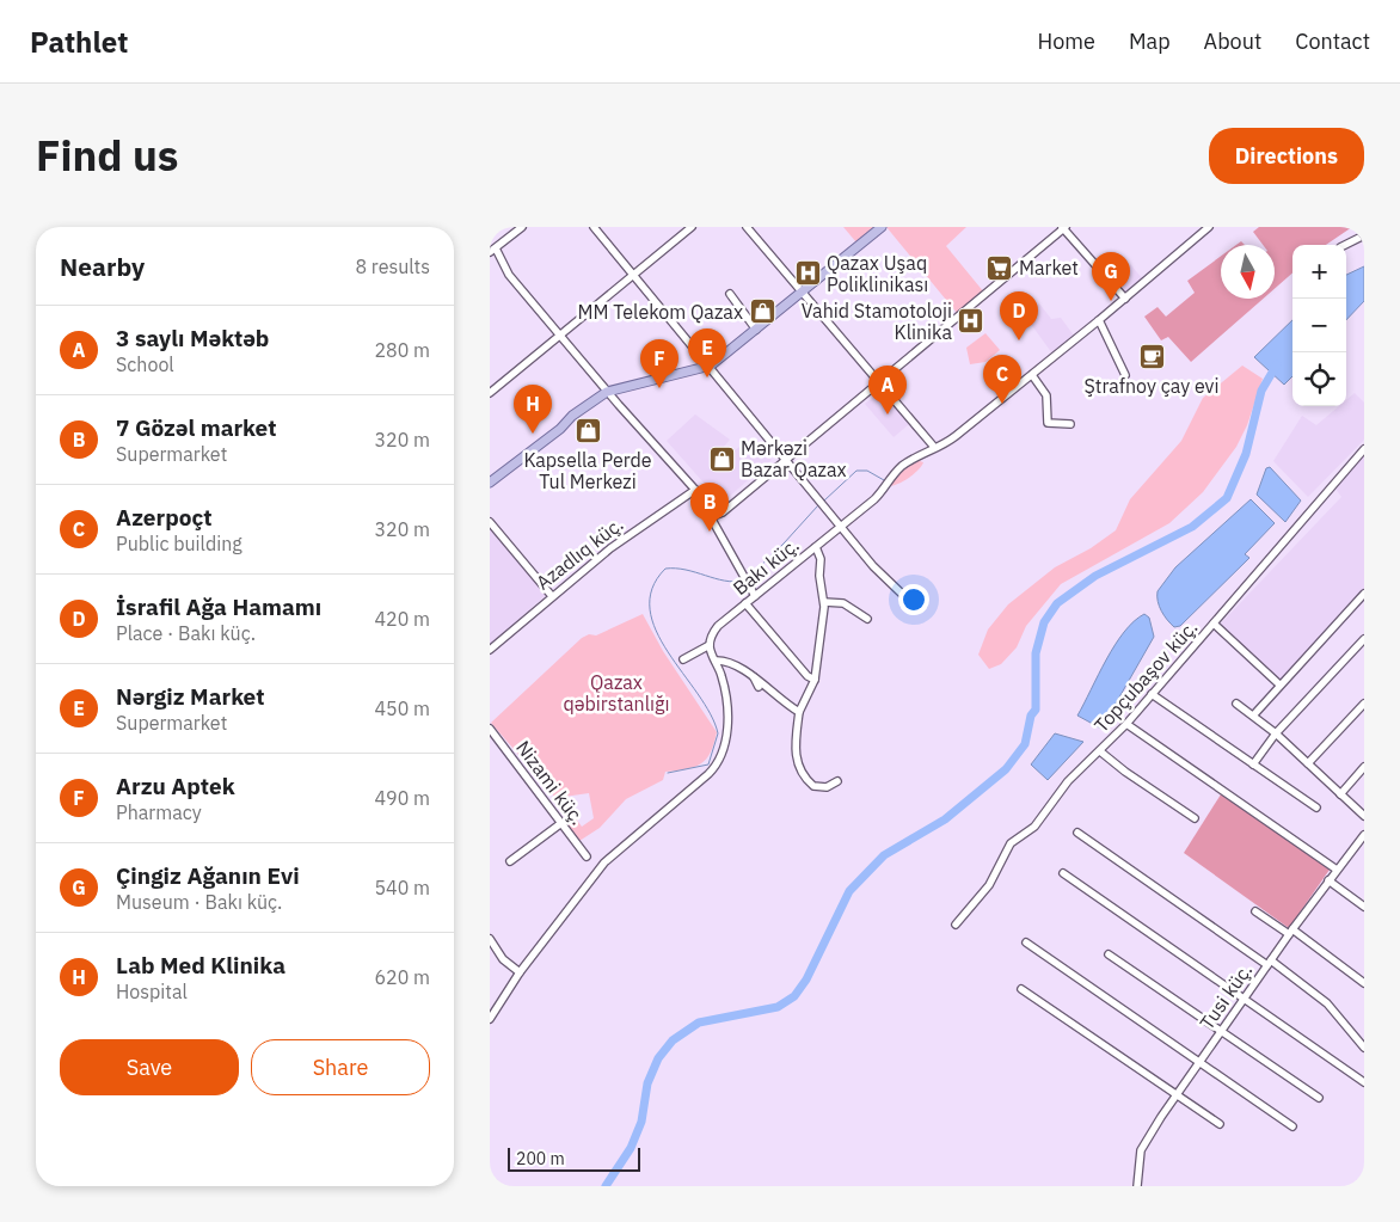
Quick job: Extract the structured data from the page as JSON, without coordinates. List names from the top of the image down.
{
  "streets": {
    "street": [
      "Azadlıq küç.",
      "Bakı küç.",
      "Topçubaşov küç.",
      "Nizami küç.",
      "Tusi küç."
    ]
  },
  "parks": ["Qazax qəbirstanlığı"],
  "places": {
    "supermarket": ["Market"],
    "hospital": ["Qazax Uşaq Poliklinikası", "Vahid Stamotoloji Klinika"],
    "shop": ["MM Telekom Qazax", "Kapsella Perde Tul Merkezi", "Mərkəzi Bazar Qazax"],
    "cafe": ["Ştrafnoy çay evi"]
  },
  "scale_bar": "200 m",
  "north": "bottom",
  "page": {
    "header": "Pathlet",
    "nav": [
      "Home",
      "Map",
      "About",
      "Contact"
    ],
    "title": "Find us",
    "buttons": [
      "Directions",
      ["Save", "Share"]
    ],
    "heading": ["Nearby", "8 results"],
    "map_buttons": ["+", "−"],
    "pins": [
      "G",
      "D",
      "E",
      "F",
      "C",
      "A",
      "H",
      "B"
    ],
    "list": [
      {
        "mark": "A",
        "name": "3 saylı Məktəb",
        "note": "School",
        "value": "280 m"
      },
      {
        "mark": "B",
        "name": "7 Gözəl market",
        "note": "Supermarket",
        "value": "320 m"
      },
      {
        "mark": "C",
        "name": "Azerpoçt",
        "note": "Public building",
        "value": "320 m"
      },
      {
        "mark": "D",
        "name": "İsrafil Ağa Hamamı",
        "note": "Place · Bakı küç.",
        "value": "420 m"
      },
      {
        "mark": "E",
        "name": "Nərgiz Market",
        "note": "Supermarket",
        "value": "450 m"
      },
      {
        "mark": "F",
        "name": "Arzu Aptek",
        "note": "Pharmacy",
        "value": "490 m"
      },
      {
        "mark": "G",
        "name": "Çingiz Ağanın Evi",
        "note": "Museum · Bakı küç.",
        "value": "540 m"
      },
      {
        "mark": "H",
        "name": "Lab Med Klinika",
        "note": "Hospital",
        "value": "620 m"
      }
    ],
    "scale": "200 m"
  }
}
